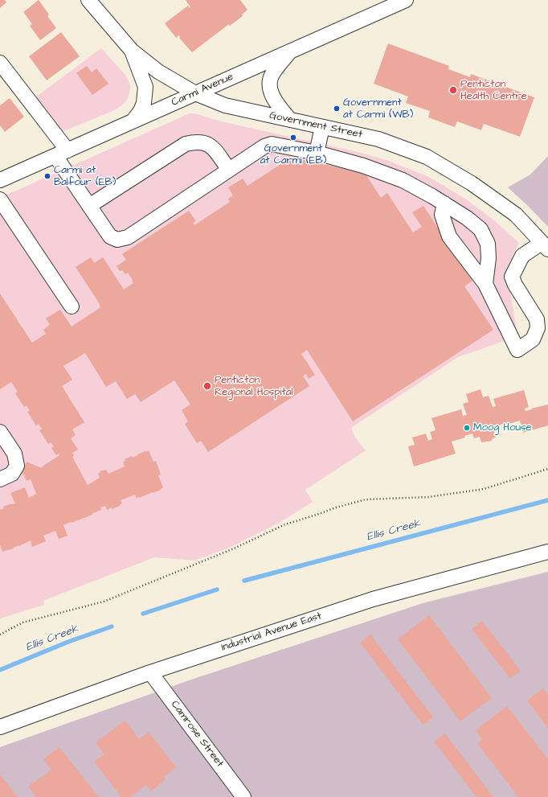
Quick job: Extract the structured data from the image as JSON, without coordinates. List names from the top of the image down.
{
  "streets": {
    "street": [
      "Carmi Avenue",
      "Government Street",
      "Industrial Avenue East",
      "Camrose Street"
    ]
  },
  "crossings": [
    ["Carmi Avenue", "Government Street"],
    ["Industrial Avenue East", "Camrose Street"]
  ],
  "water": ["Ellis Creek"],
  "places": [
    "Penticton Health Centre",
    "Government at Carmi (WB)",
    "Government at Carmi (EB)",
    "Carmi at Balfour (EB)",
    "Penticton Regional Hospital",
    "Moog House"
  ]
}
